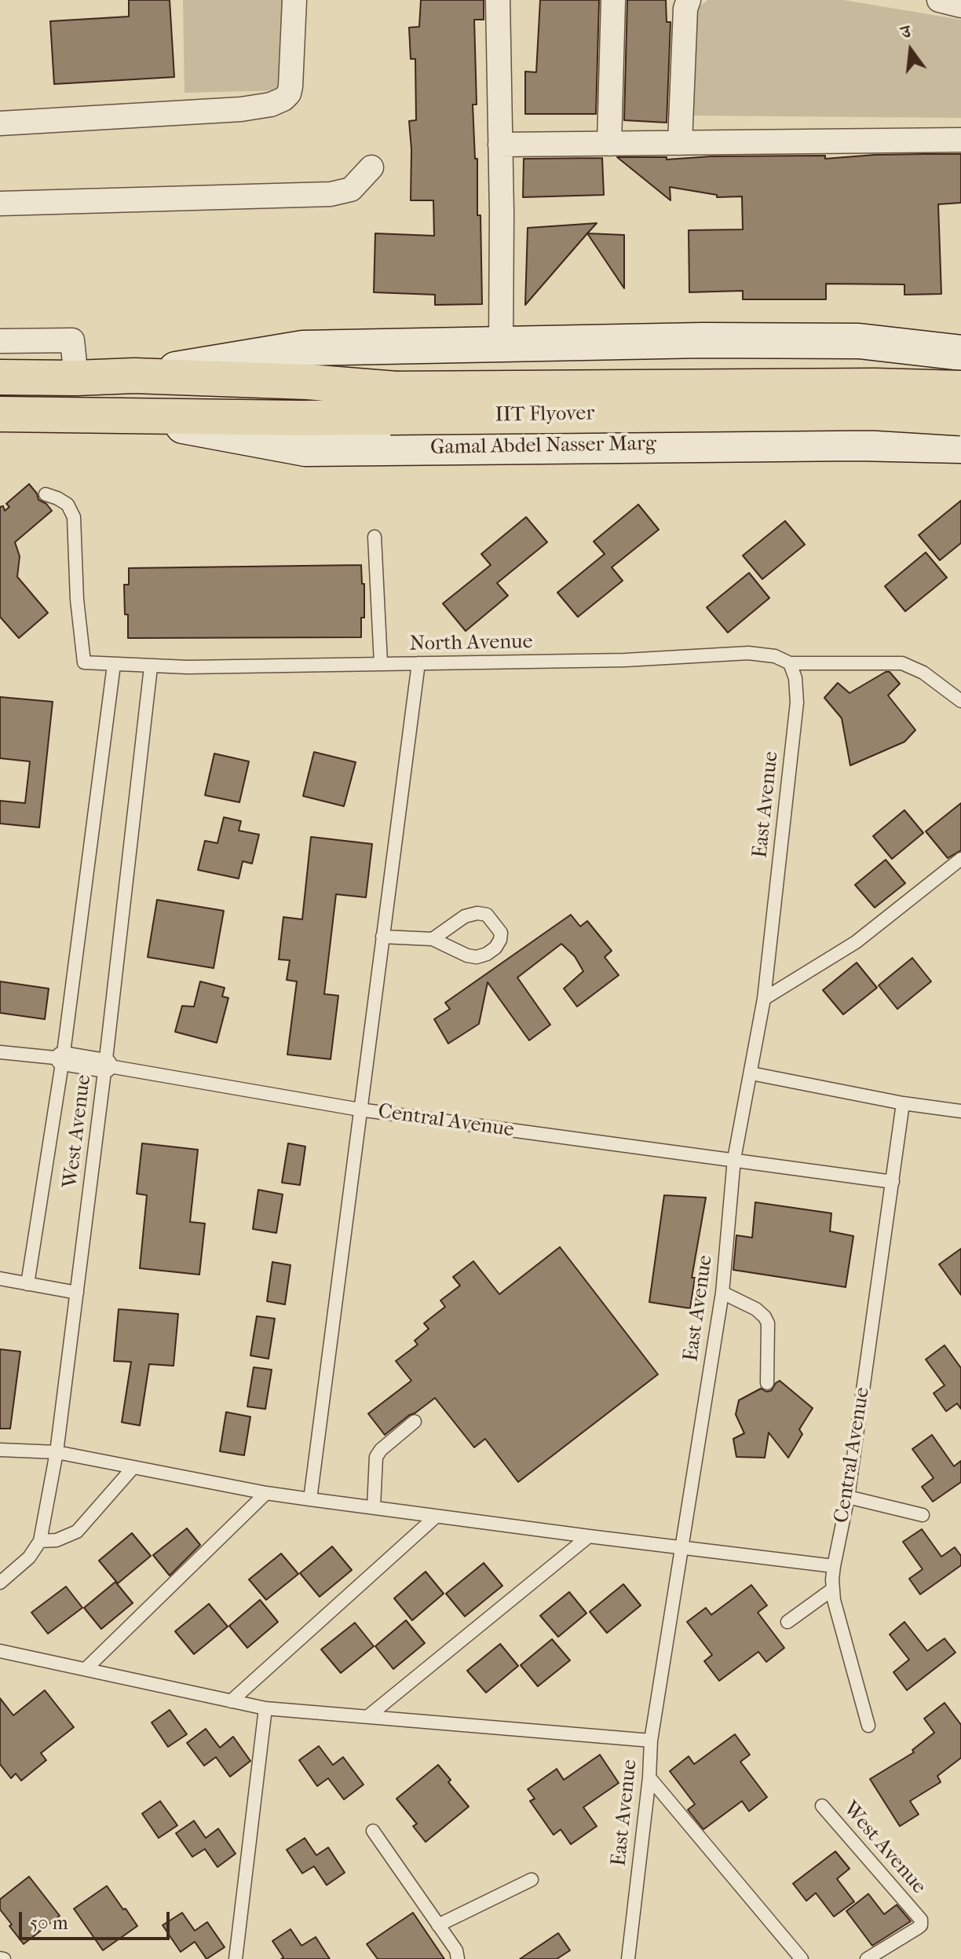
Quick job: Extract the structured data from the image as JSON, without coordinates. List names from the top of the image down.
{
  "streets": {
    "main road": ["IIT Flyover"],
    "street": ["Gamal Abdel Nasser Marg", "Central Avenue"],
    "lane": ["North Avenue", "East Avenue", "West Avenue"]
  },
  "crossings": [
    ["IIT Flyover", "Gamal Abdel Nasser Marg"],
    ["North Avenue", "East Avenue"],
    ["North Avenue", "West Avenue"],
    ["East Avenue", "Central Avenue"],
    ["Central Avenue", "West Avenue"]
  ],
  "scale_bar": "50 m",
  "north": "top"
}
